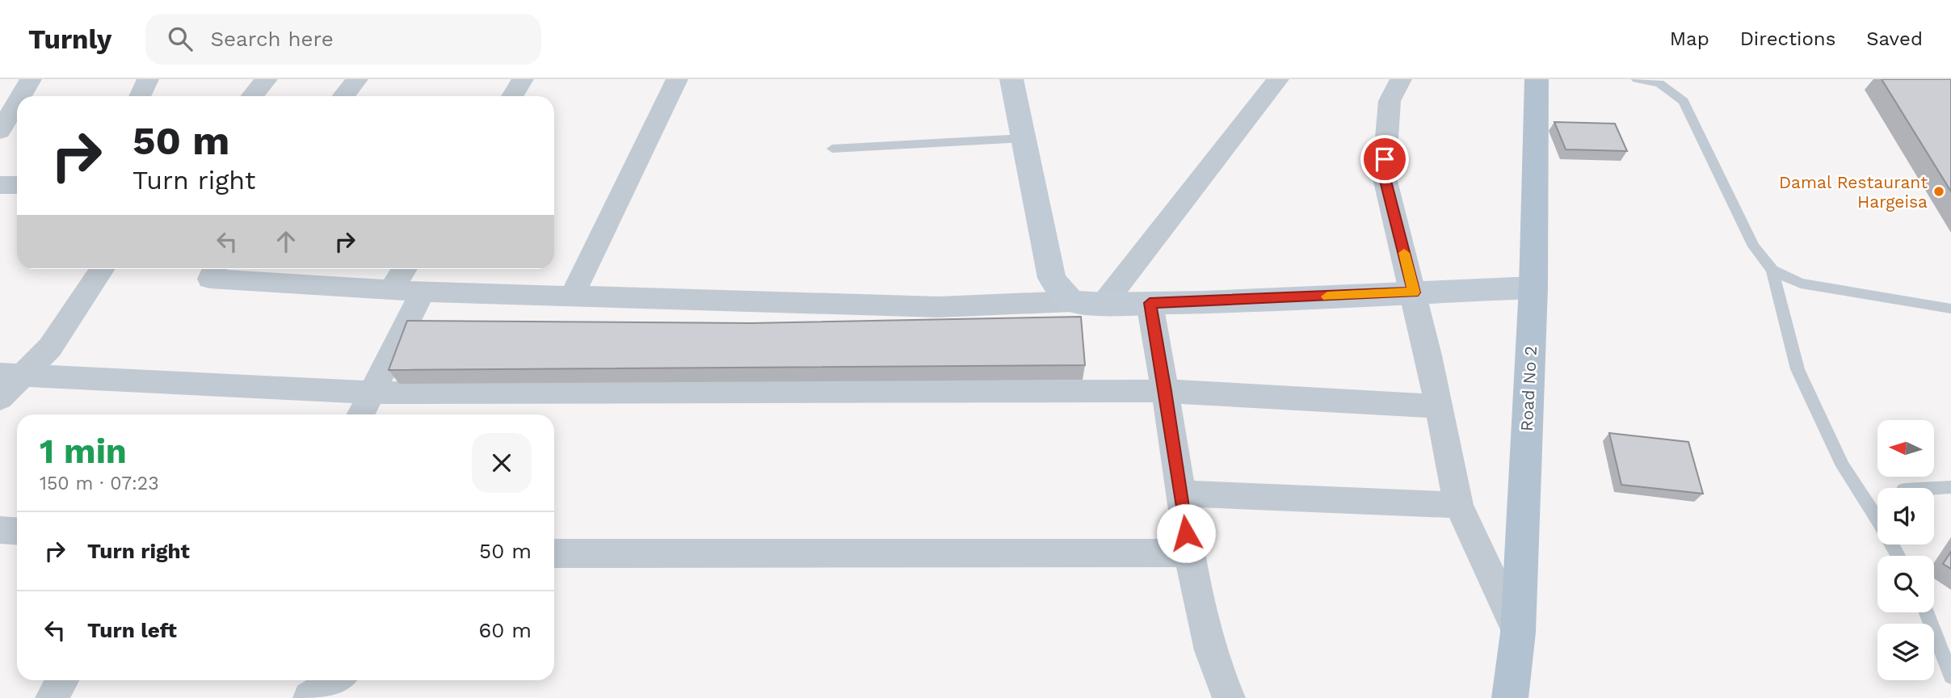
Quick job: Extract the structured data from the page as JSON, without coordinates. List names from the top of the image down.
{
  "streets": {
    "main road": ["Road No 2"]
  },
  "places": ["Damal Restaurant Hargeisa"],
  "north": "left",
  "page": {
    "header": "Turnly",
    "search": "Search here",
    "nav": ["Map", "Directions", "Saved"],
    "turn": ["50 m", "Turn right"],
    "heading": ["1 min", "150 m · 07:23"],
    "list": [
      {
        "name": "Turn right",
        "value": "50 m"
      },
      {
        "name": "Turn left",
        "value": "60 m"
      }
    ]
  }
}
